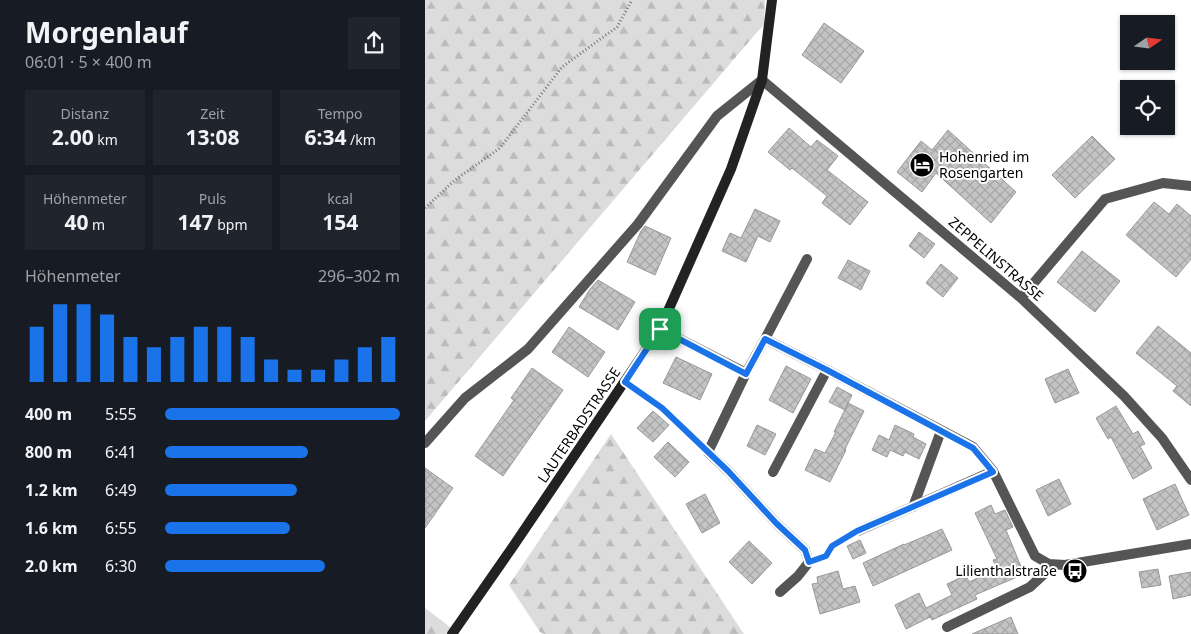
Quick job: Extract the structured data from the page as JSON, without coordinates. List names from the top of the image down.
{
  "streets": {
    "main road": ["LAUTERBADSTRASSE"],
    "street": ["ZEPPELINSTRASSE"]
  },
  "crossings": [
    ["ZEPPELINSTRASSE", "LAUTERBADSTRASSE"]
  ],
  "places": {
    "hotel": ["Hohenried im Rosengarten"],
    "bus stop": ["Lilienthalstraße"]
  },
  "north": "right",
  "page": {
    "heading": ["Morgenlauf", "06:01 · 5 × 400 m"],
    "stats": [
      ["Distanz", "2.00 km"],
      ["Zeit", "13:08"],
      ["Tempo", "6:34 /km"],
      ["Höhenmeter", "40 m"],
      ["Puls", "147 bpm"],
      ["kcal", "154"]
    ],
    "chart": ["Höhenmeter", "296–302 m"],
    "list": [
      {
        "name": "400 m",
        "note": "5:55"
      },
      {
        "name": "800 m",
        "note": "6:41"
      },
      {
        "name": "1.2 km",
        "note": "6:49"
      },
      {
        "name": "1.6 km",
        "note": "6:55"
      },
      {
        "name": "2.0 km",
        "note": "6:30"
      }
    ]
  }
}
